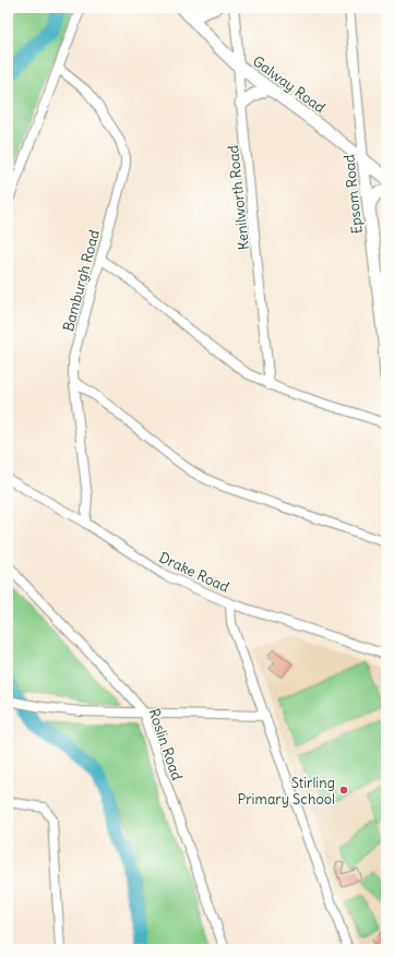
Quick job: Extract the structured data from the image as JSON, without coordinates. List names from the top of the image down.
{
  "streets": {
    "street": [
      "Galway Road",
      "Epsom Road",
      "Kenilworth Road",
      "Bamburgh Road",
      "Drake Road",
      "Roslin Road"
    ]
  },
  "crossings": [
    ["Galway Road", "Epsom Road"],
    ["Galway Road", "Kenilworth Road"],
    ["Bamburgh Road", "Drake Road"]
  ],
  "places": ["Stirling Primary School"]
}
